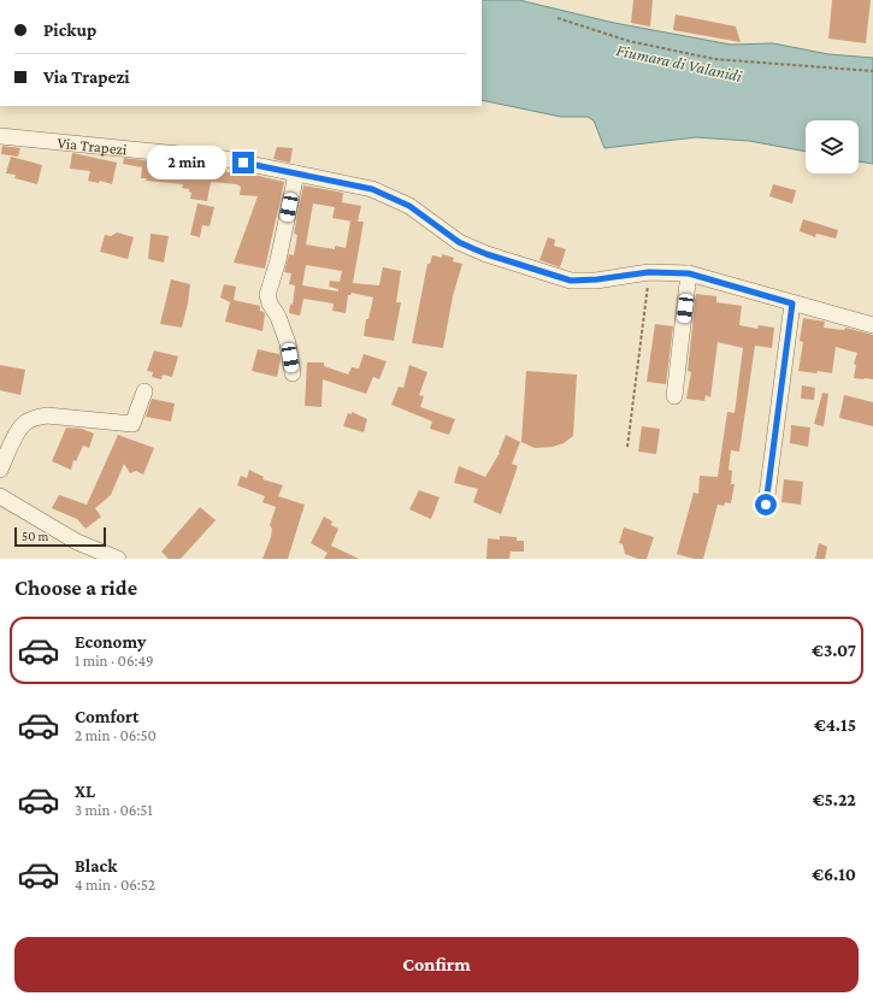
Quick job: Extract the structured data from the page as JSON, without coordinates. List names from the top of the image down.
{
  "streets": {
    "street": ["Via Trapezi"]
  },
  "water": ["Fiumara di Valanidi"],
  "scale_bar": "50 m",
  "page": {
    "banner": ["Pickup", "Via Trapezi"],
    "bubble": "2 min",
    "scale": "50 m",
    "heading": "Choose a ride",
    "list": [
      {
        "name": "Economy",
        "note": "1 min · 06:49",
        "value": "€3.07"
      },
      {
        "name": "Comfort",
        "note": "2 min · 06:50",
        "value": "€4.15"
      },
      {
        "name": "XL",
        "note": "3 min · 06:51",
        "value": "€5.22"
      },
      {
        "name": "Black",
        "note": "4 min · 06:52",
        "value": "€6.10"
      }
    ],
    "buttons": "Confirm"
  }
}
